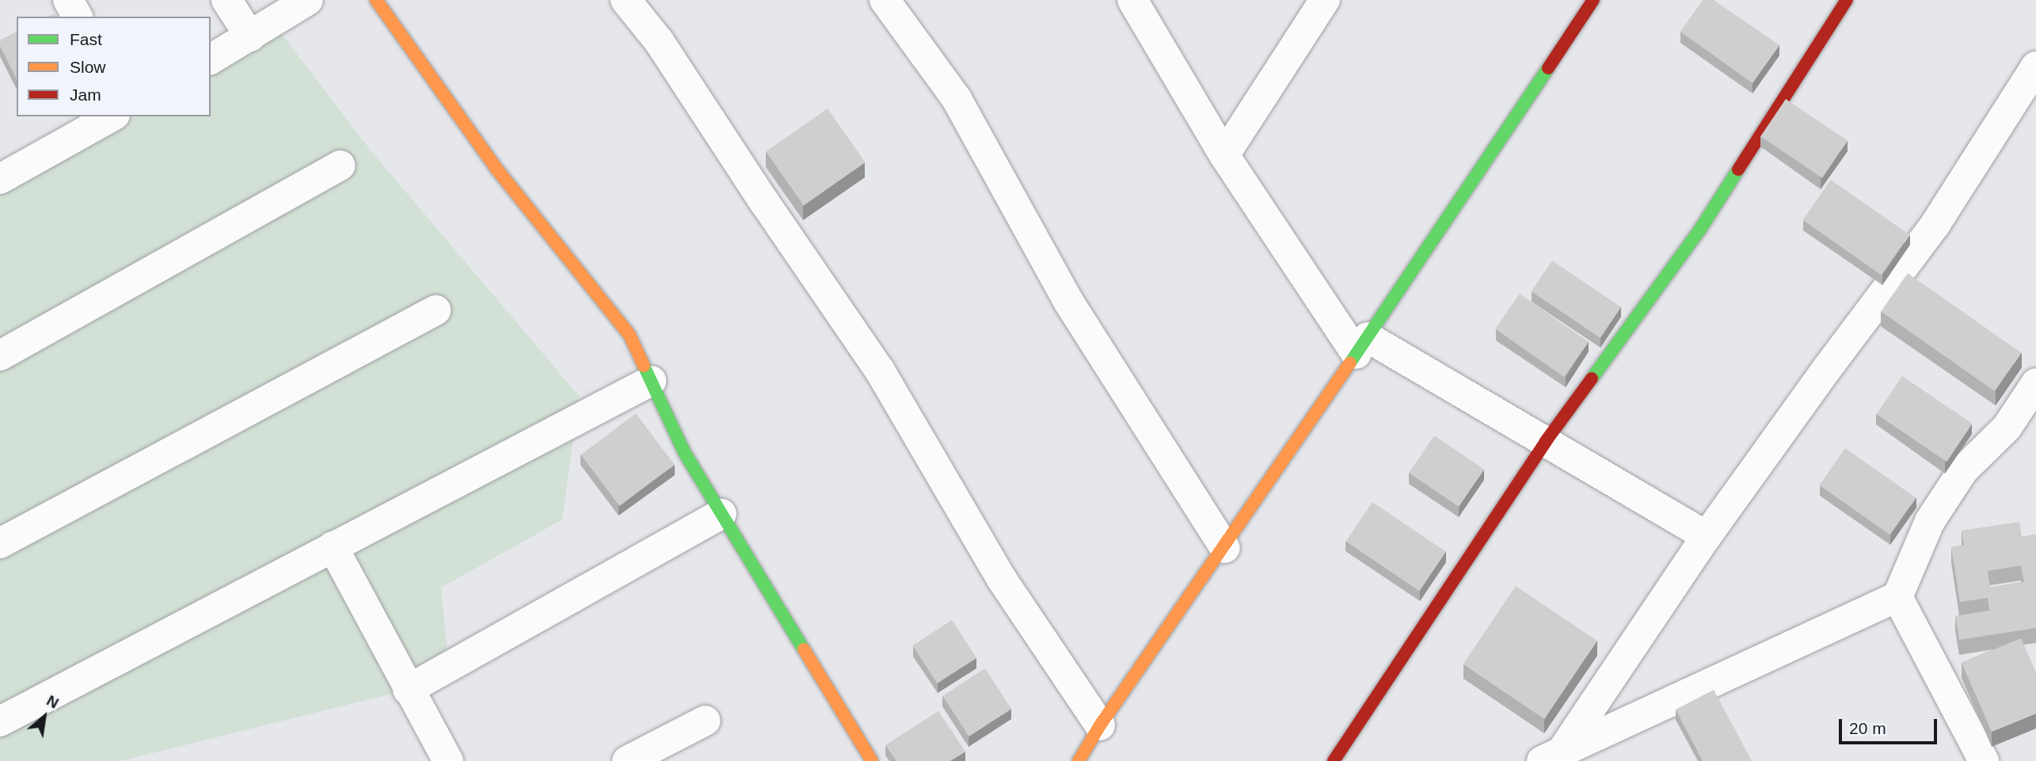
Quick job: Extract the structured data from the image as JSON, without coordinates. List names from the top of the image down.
{
  "legend": ["Fast", "Slow", "Jam"],
  "scale_bar": "20 m",
  "north": "top right"
}
